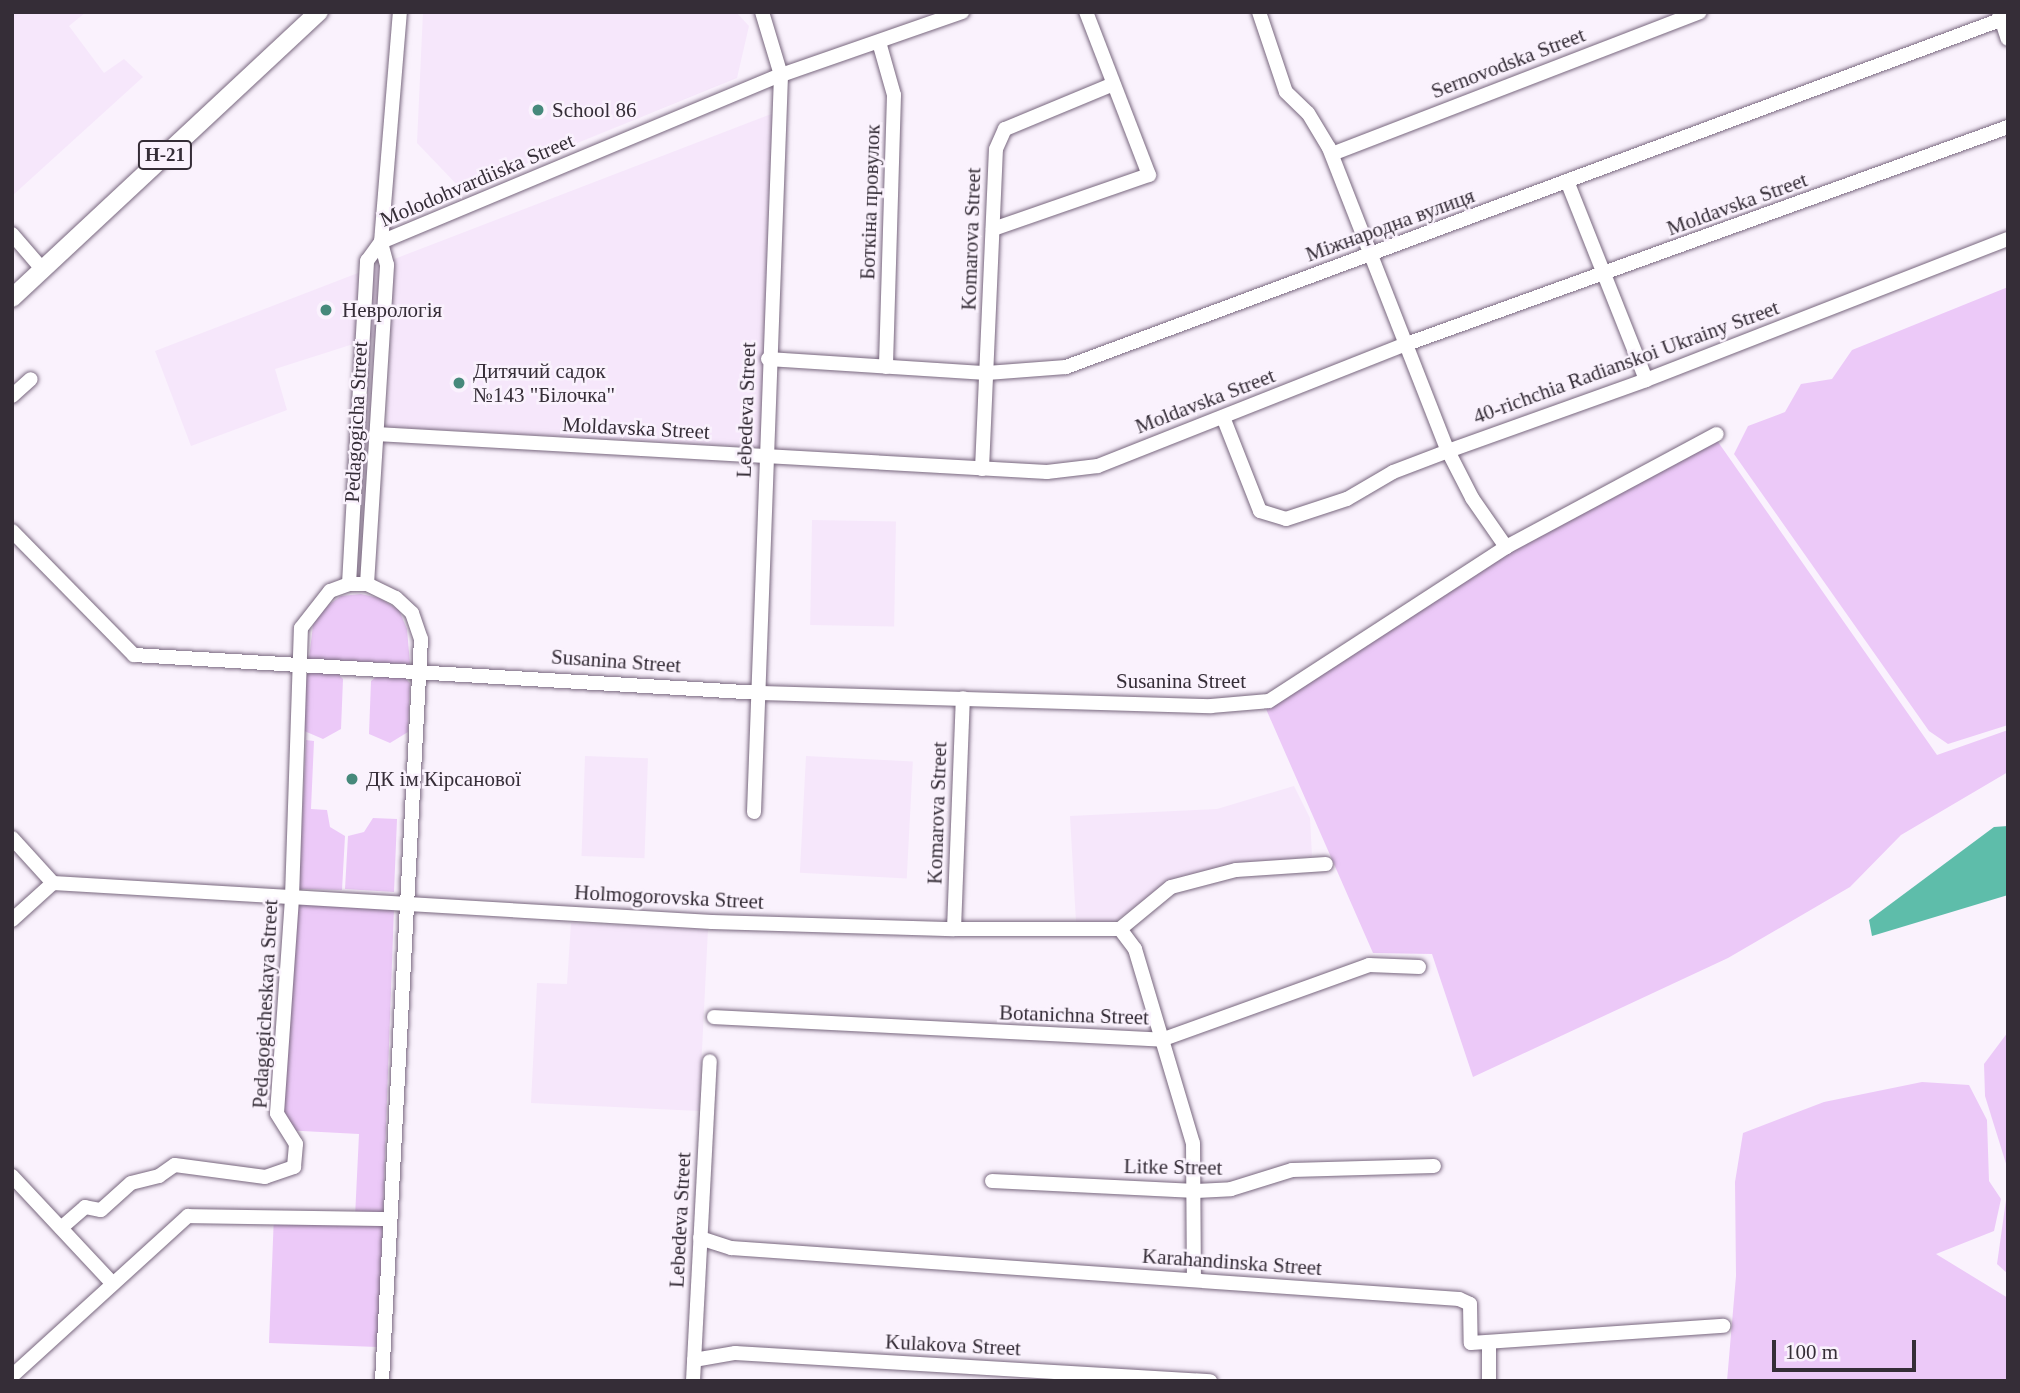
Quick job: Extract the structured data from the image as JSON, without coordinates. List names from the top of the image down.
{
  "streets": {
    "main road": ["Н-21"],
    "street": [
      "Sernovodska Street",
      "Molodohvardiiska Street",
      "Боткіна провулок",
      "Moldavska Street",
      "Міжнародна вулиця",
      "Komarova Street",
      "40-richchia Radianskoi Ukrainy Street",
      "Lebedeva Street",
      "Pedagogicha Street",
      "Susanina Street",
      "Holmogorovska Street",
      "Pedagogicheskaya Street",
      "Botanichna Street",
      "Litke Street",
      "Karahandinska Street",
      "Kulakova Street"
    ]
  },
  "crossings": [
    ["Molodohvardiiska Street", "Боткіна провулок"],
    ["Molodohvardiiska Street", "Lebedeva Street"],
    ["Molodohvardiiska Street", "Pedagogicha Street"],
    ["Боткіна провулок", "Міжнародна вулиця"],
    ["Moldavska Street", "Komarova Street"],
    ["Moldavska Street", "40-richchia Radianskoi Ukrainy Street"],
    ["Moldavska Street", "Lebedeva Street"],
    ["Moldavska Street", "Pedagogicha Street"],
    ["Міжнародна вулиця", "Komarova Street"],
    ["Міжнародна вулиця", "Lebedeva Street"],
    ["Komarova Street", "Susanina Street"],
    ["Komarova Street", "Holmogorovska Street"],
    ["Lebedeva Street", "Susanina Street"],
    ["Lebedeva Street", "Karahandinska Street"],
    ["Lebedeva Street", "Kulakova Street"],
    ["Susanina Street", "Pedagogicheskaya Street"],
    ["Holmogorovska Street", "Pedagogicheskaya Street"]
  ],
  "places": [
    "School 86",
    "Неврологія",
    "Дитячий садок №143 \"Білочка\"",
    "ДК ім Кірсанової"
  ],
  "scale_bar": "100 m"
}
